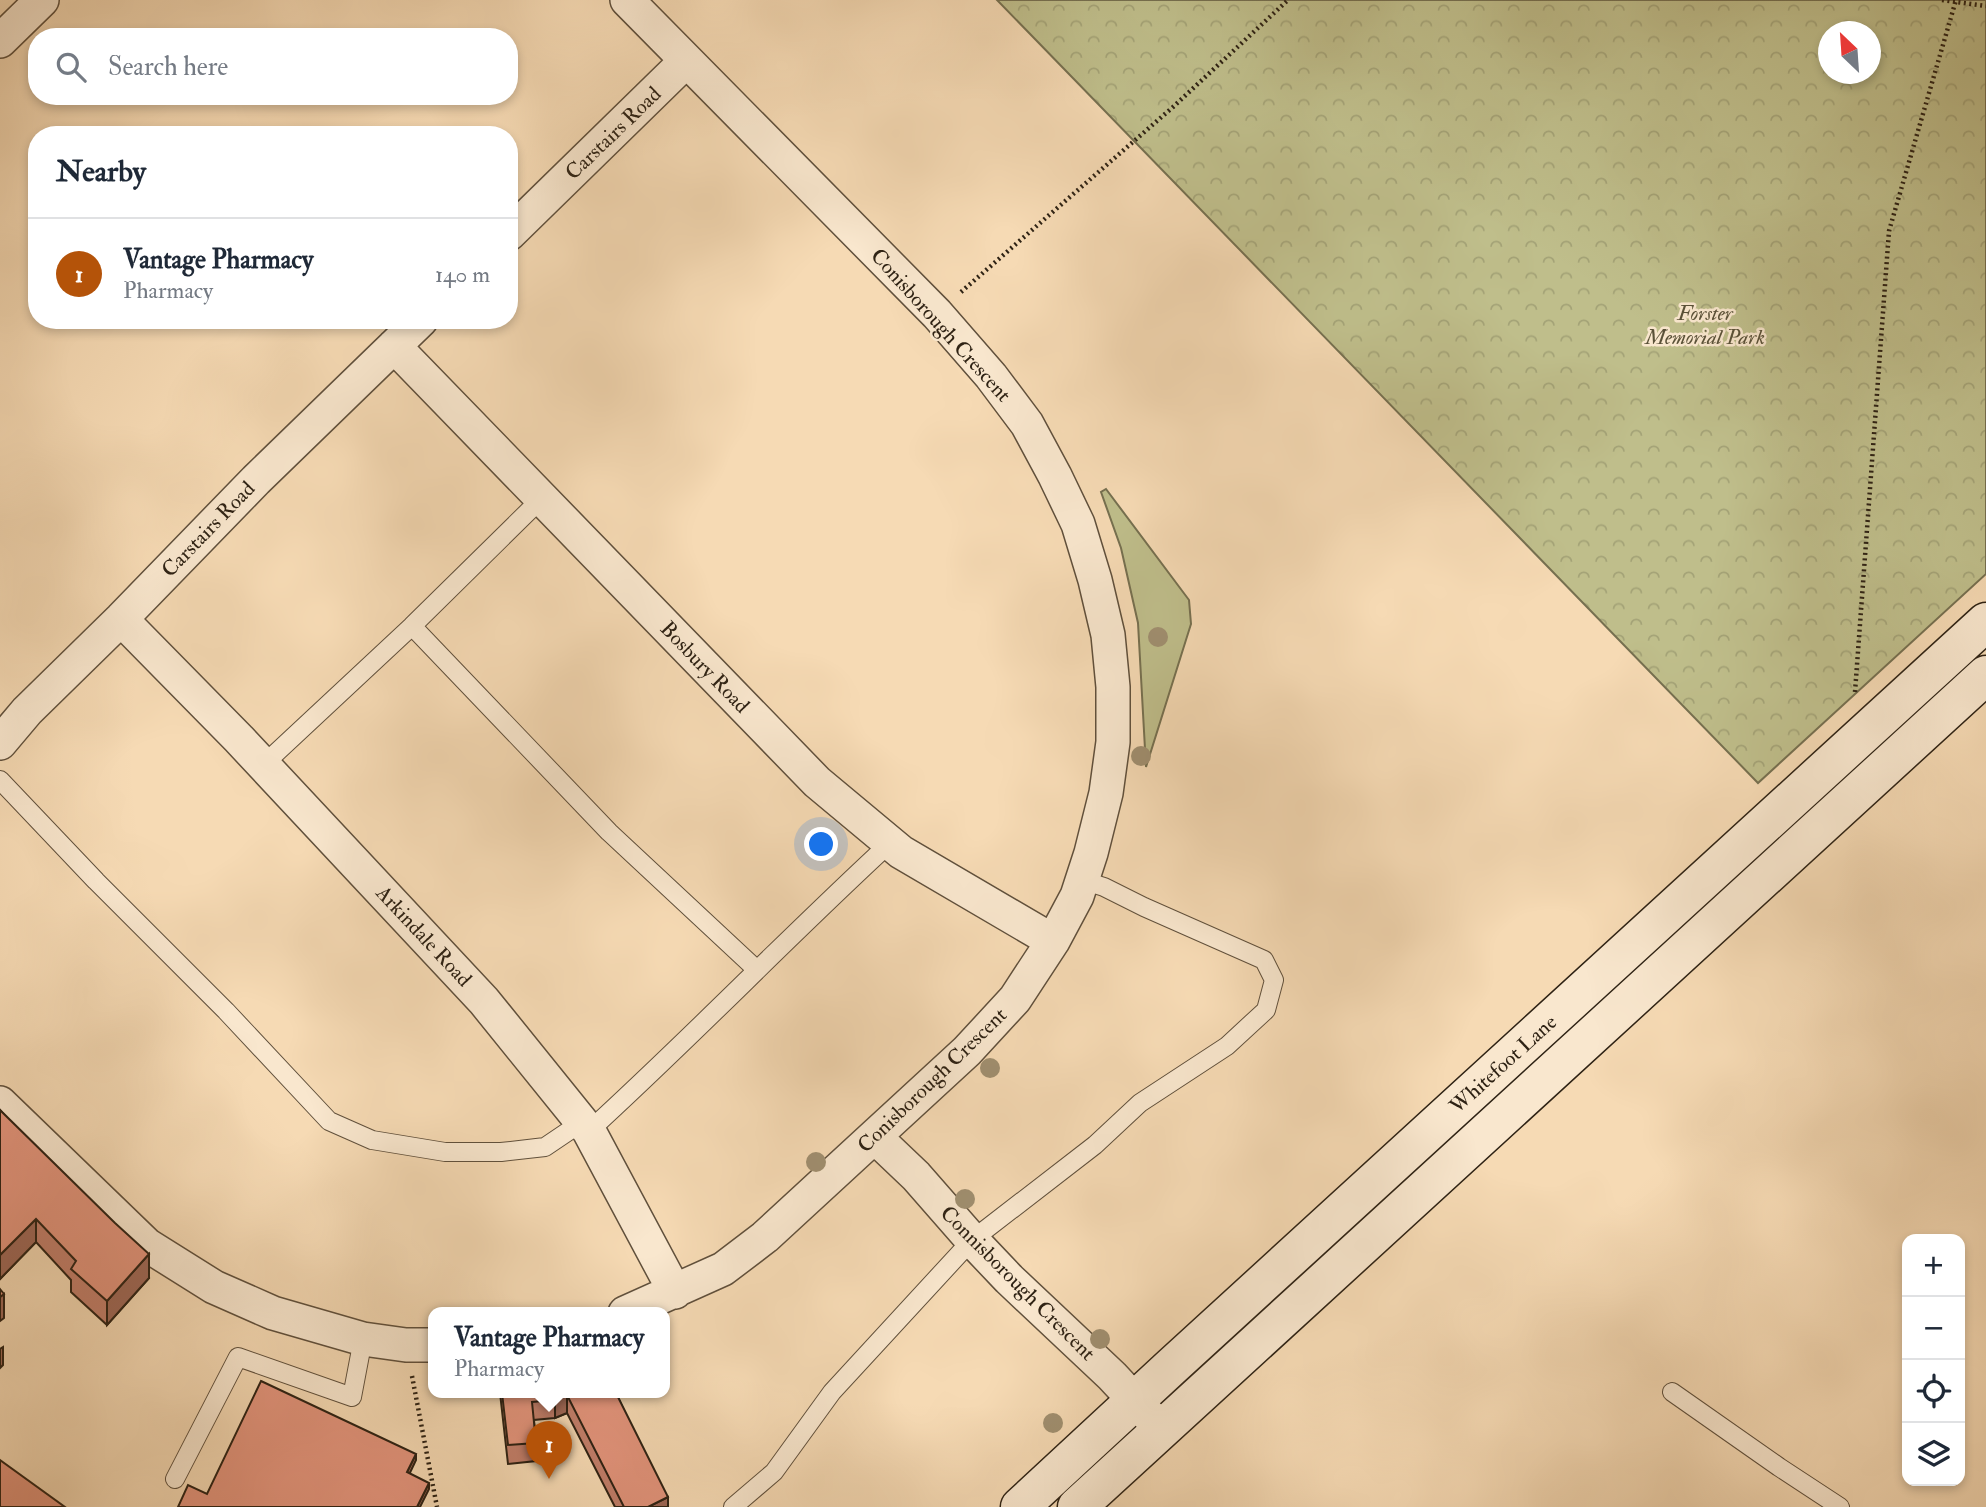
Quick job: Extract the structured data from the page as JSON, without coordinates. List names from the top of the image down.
{
  "streets": {
    "street": [
      "Carstairs Road",
      "Conisborough Crescent",
      "Bosbury Road",
      "Arkindale Road",
      "Whitefoot Lane",
      "Connisborough Crescent"
    ]
  },
  "crossings": [
    ["Carstairs Road", "Conisborough Crescent"],
    ["Carstairs Road", "Bosbury Road"],
    ["Carstairs Road", "Arkindale Road"],
    ["Conisborough Crescent", "Bosbury Road"],
    ["Conisborough Crescent", "Arkindale Road"],
    ["Conisborough Crescent", "Connisborough Crescent"],
    ["Whitefoot Lane", "Connisborough Crescent"]
  ],
  "parks": ["Forster Memorial Park"],
  "north": "top left",
  "page": {
    "search": "Search here",
    "heading": "Nearby",
    "list": [
      {
        "mark": "1",
        "name": "Vantage Pharmacy",
        "note": "Pharmacy",
        "value": "140 m"
      }
    ],
    "map_buttons": ["+", "−"],
    "popup": ["Vantage Pharmacy", "Pharmacy"],
    "pins": "1"
  }
}
